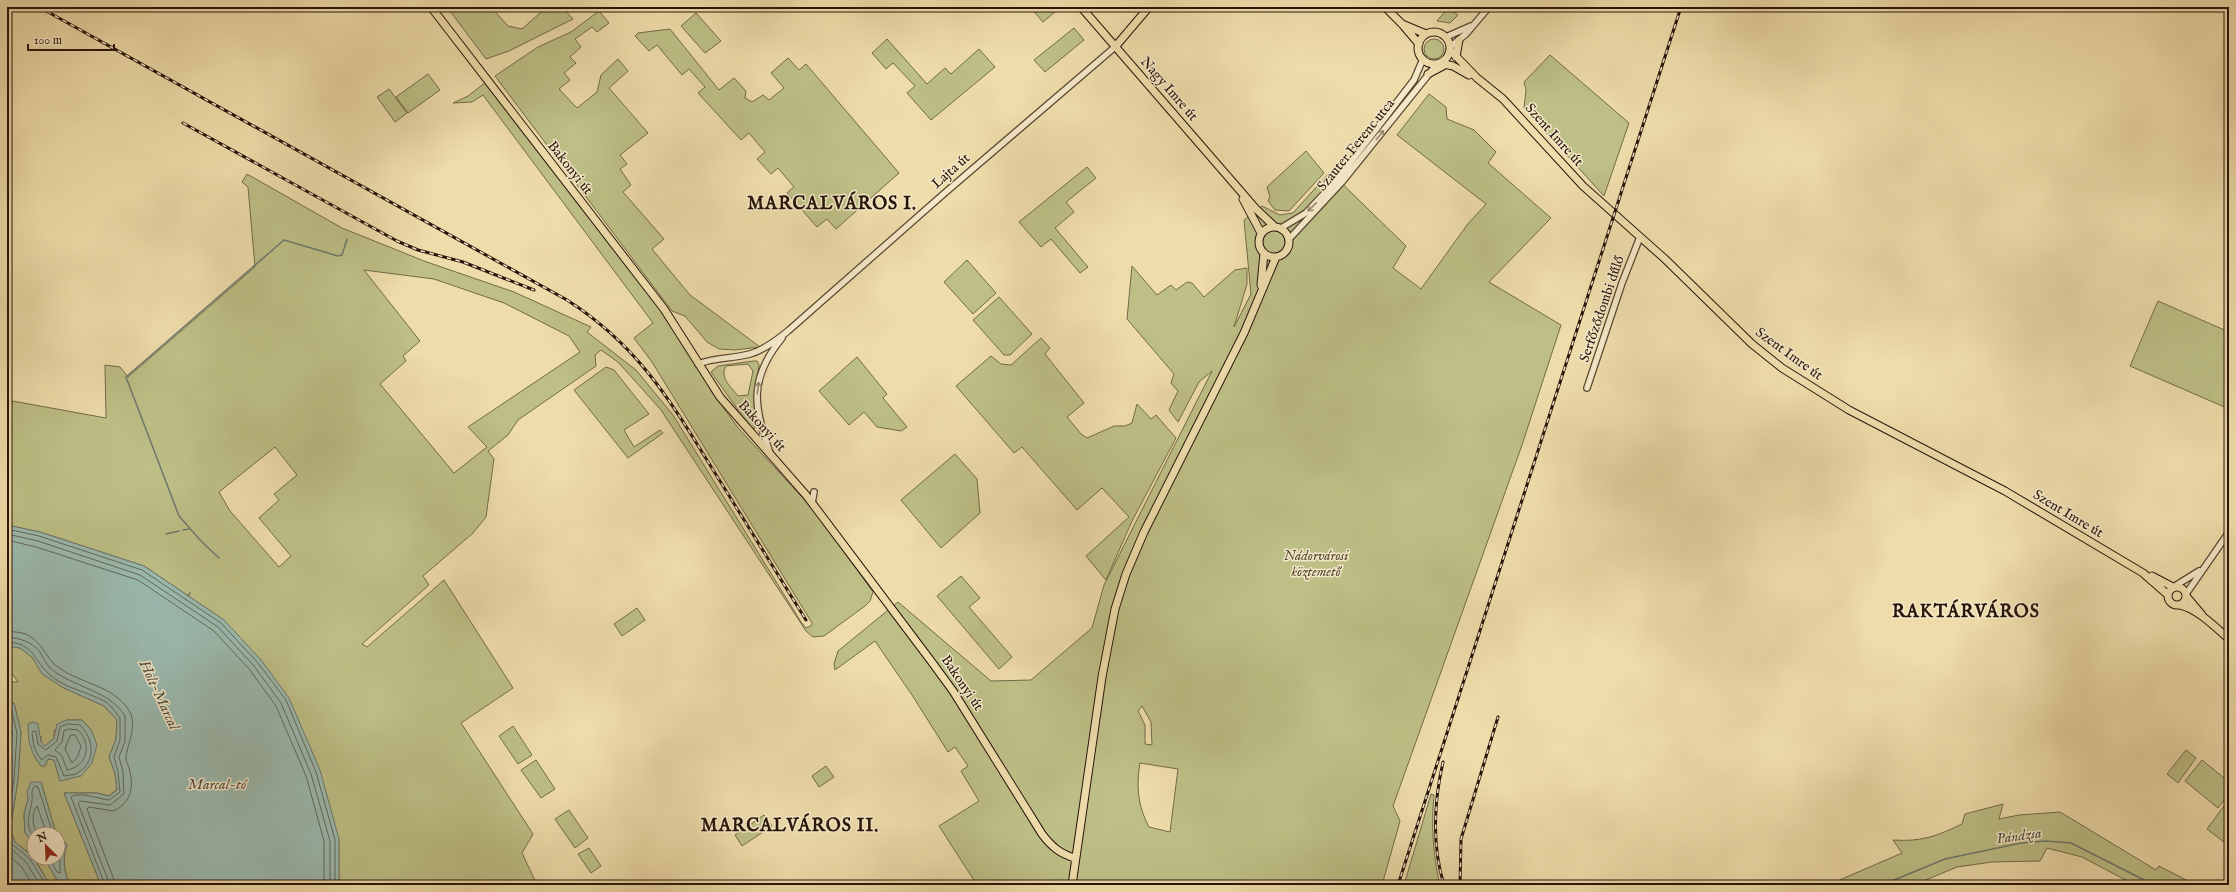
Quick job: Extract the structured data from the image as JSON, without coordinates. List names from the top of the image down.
{
  "streets": {
    "main road": ["Nagy Imre út", "Szent Imre út", "Bakonyi út"],
    "street": ["Szauter Ferenc utca", "Lajta út", "Serfőződombi dűlő"]
  },
  "crossings": [
    ["Nagy Imre út", "Szauter Ferenc utca"],
    ["Nagy Imre út", "Lajta út"],
    ["Szent Imre út", "Szauter Ferenc utca"],
    ["Szent Imre út", "Serfőződombi dűlő"],
    ["Bakonyi út", "Lajta út"]
  ],
  "districts": ["MARCALVÁROS I.", "RAKTÁRVÁROS", "MARCALVÁROS II."],
  "water": ["Holt-Marcal", "Marcal-tó", "Pándzsa"],
  "parks": ["Nádorvárosi köztemető"],
  "scale_bar": "100 m",
  "north": "top left"
}
